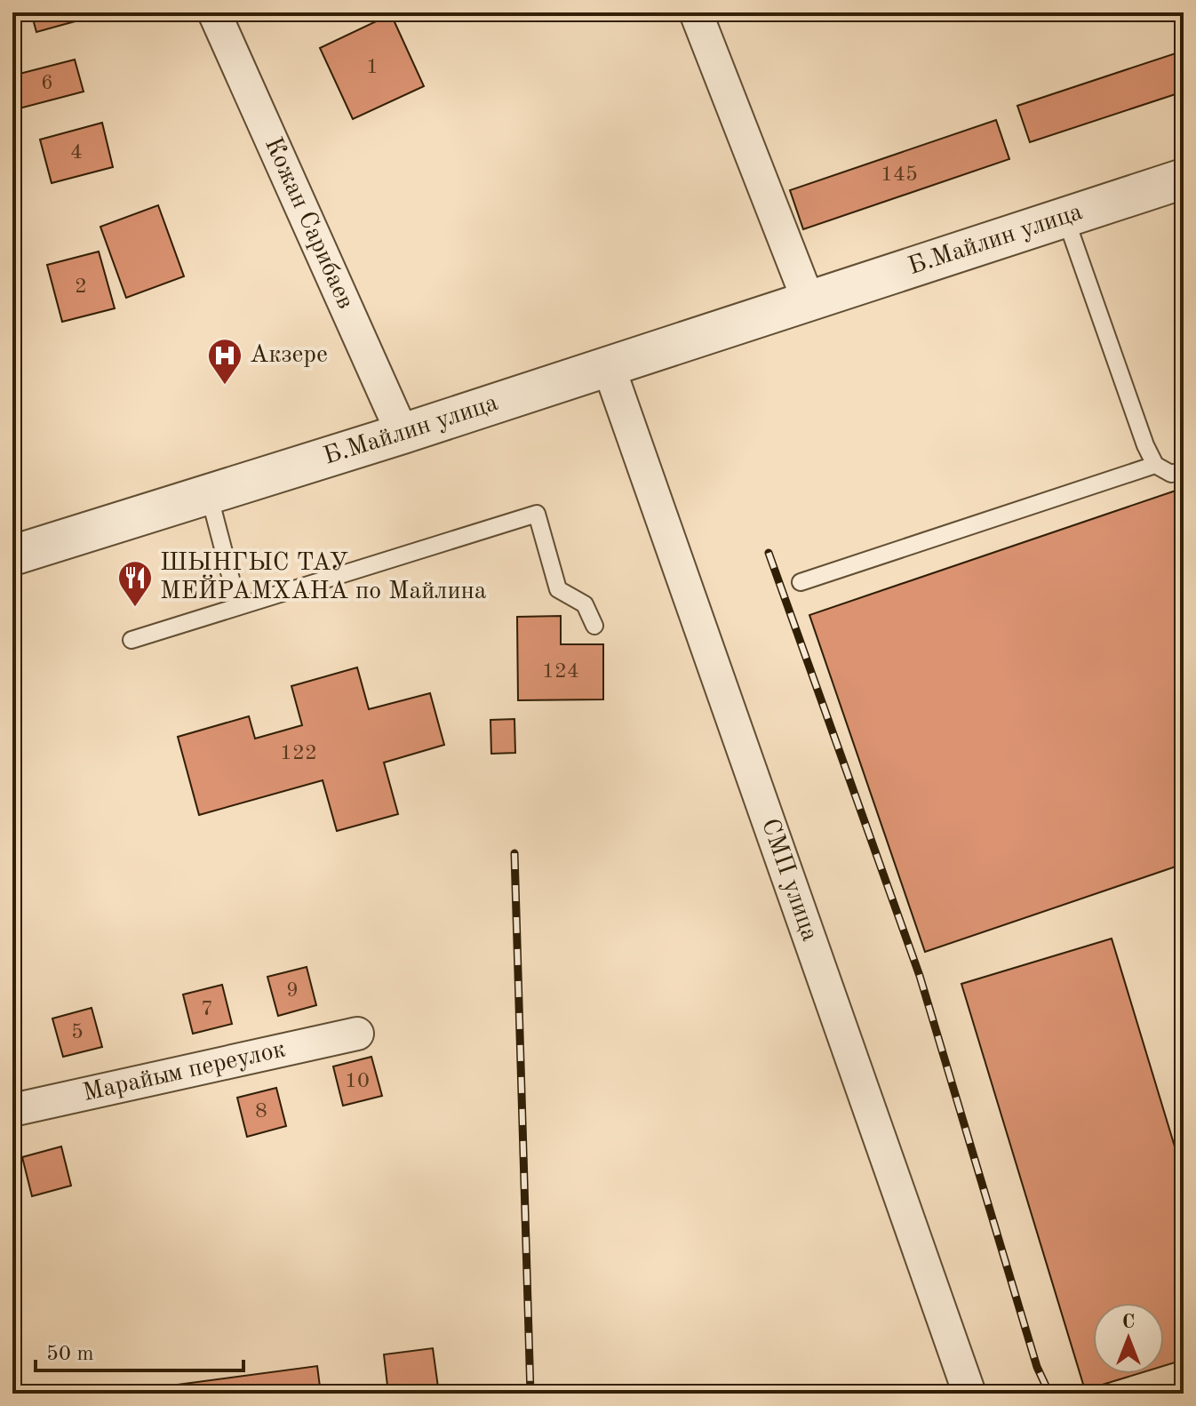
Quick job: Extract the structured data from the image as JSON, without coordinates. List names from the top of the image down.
{
  "streets": {
    "street": [
      "Кожан Сарибаев",
      "Б.Майлин улица",
      "СМП улица",
      "Марайым переулок"
    ]
  },
  "crossings": [
    ["Кожан Сарибаев", "Б.Майлин улица"],
    ["Б.Майлин улица", "СМП улица"]
  ],
  "places": {
    "hospital": ["Акзере"],
    "restaurant": ["ШЫНГЫС ТАУ МЕЙРАМХАНА по Майлина"]
  },
  "house_numbers": [
    "1",
    "6",
    "4",
    "145",
    "2",
    "124",
    "122",
    "9",
    "7",
    "5",
    "10",
    "8"
  ],
  "scale_bar": "50 m",
  "north": "top"
}
